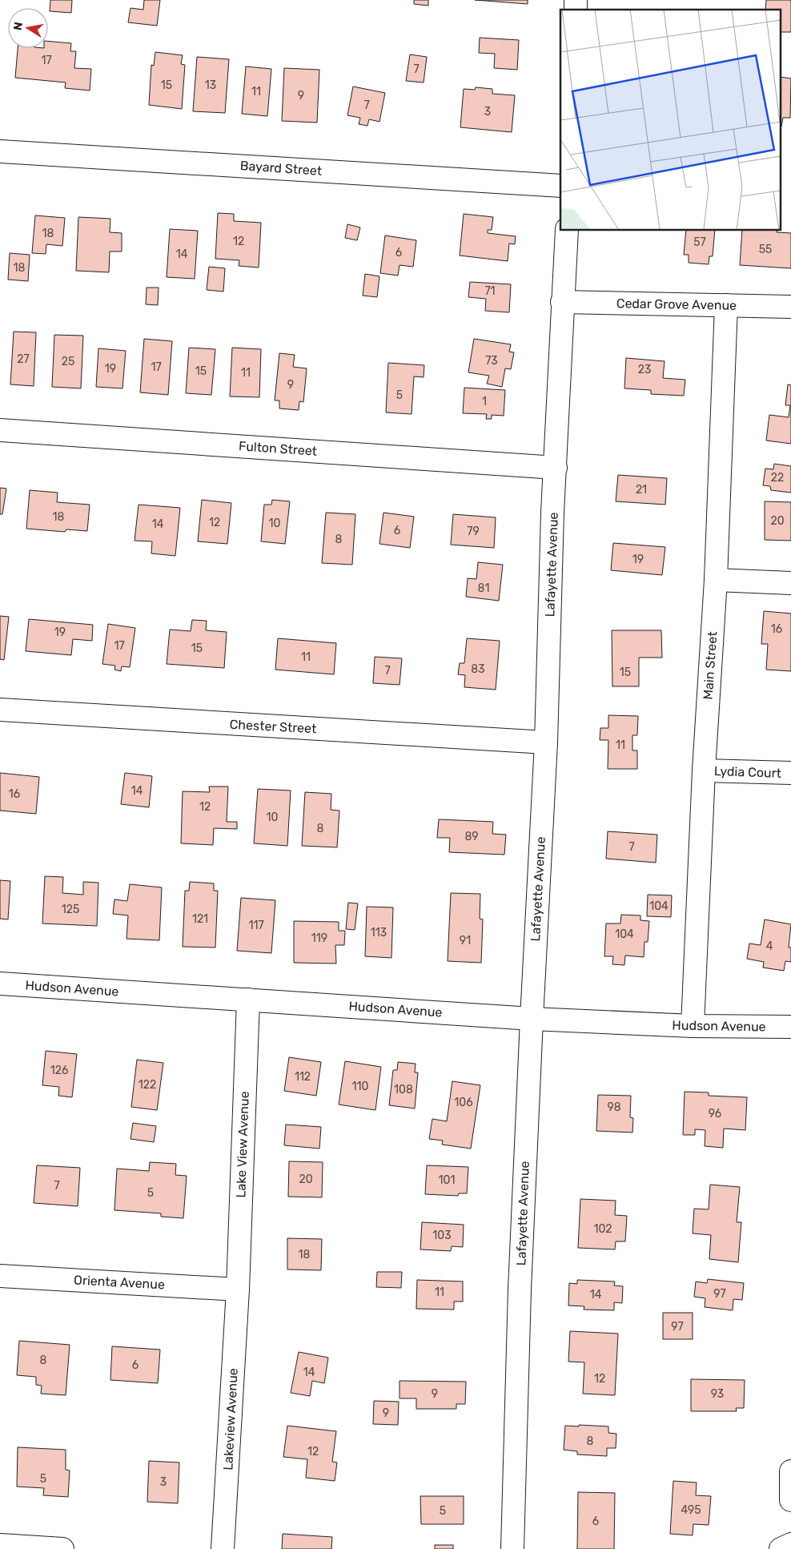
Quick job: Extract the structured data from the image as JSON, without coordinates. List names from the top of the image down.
{
  "streets": {
    "street": [
      "Bayard Street",
      "Cedar Grove Avenue",
      "Fulton Street",
      "Lafayette Avenue",
      "Main Street",
      "Chester Street",
      "Lydia Court",
      "Hudson Avenue",
      "Lake View Avenue",
      "Orienta Avenue",
      "Lakeview Avenue"
    ]
  },
  "crossings": [
    ["Cedar Grove Avenue", "Lafayette Avenue"],
    ["Cedar Grove Avenue", "Main Street"],
    ["Fulton Street", "Lafayette Avenue"],
    ["Lafayette Avenue", "Chester Street"],
    ["Lafayette Avenue", "Hudson Avenue"],
    ["Main Street", "Lydia Court"],
    ["Main Street", "Hudson Avenue"],
    ["Hudson Avenue", "Lake View Avenue"],
    ["Lake View Avenue", "Orienta Avenue"],
    ["Lake View Avenue", "Lakeview Avenue"],
    ["Orienta Avenue", "Lakeview Avenue"]
  ],
  "house_numbers": [
    "17",
    "7",
    "15",
    "13",
    "11",
    "9",
    "7",
    "3",
    "18",
    "12",
    "57",
    "55",
    "6",
    "14",
    "18",
    "71",
    "27",
    "73",
    "25",
    "17",
    "19",
    "23",
    "15",
    "11",
    "9",
    "5",
    "1",
    "22",
    "21",
    "18",
    "20",
    "12",
    "10",
    "14",
    "6",
    "79",
    "8",
    "19",
    "81",
    "16",
    "19",
    "17",
    "15",
    "11",
    "83",
    "7",
    "15",
    "11",
    "14",
    "16",
    "12",
    "10",
    "8",
    "89",
    "7",
    "104",
    "125",
    "121",
    "117",
    "113",
    "104",
    "119",
    "91",
    "4",
    "126",
    "112",
    "122",
    "110",
    "108",
    "106",
    "98",
    "96",
    "20",
    "101",
    "7",
    "5",
    "102",
    "103",
    "18",
    "11",
    "97",
    "14",
    "97",
    "8",
    "6",
    "14",
    "12",
    "9",
    "93",
    "9",
    "8",
    "12",
    "5",
    "3",
    "495",
    "5",
    "6"
  ],
  "north": "left"
}
